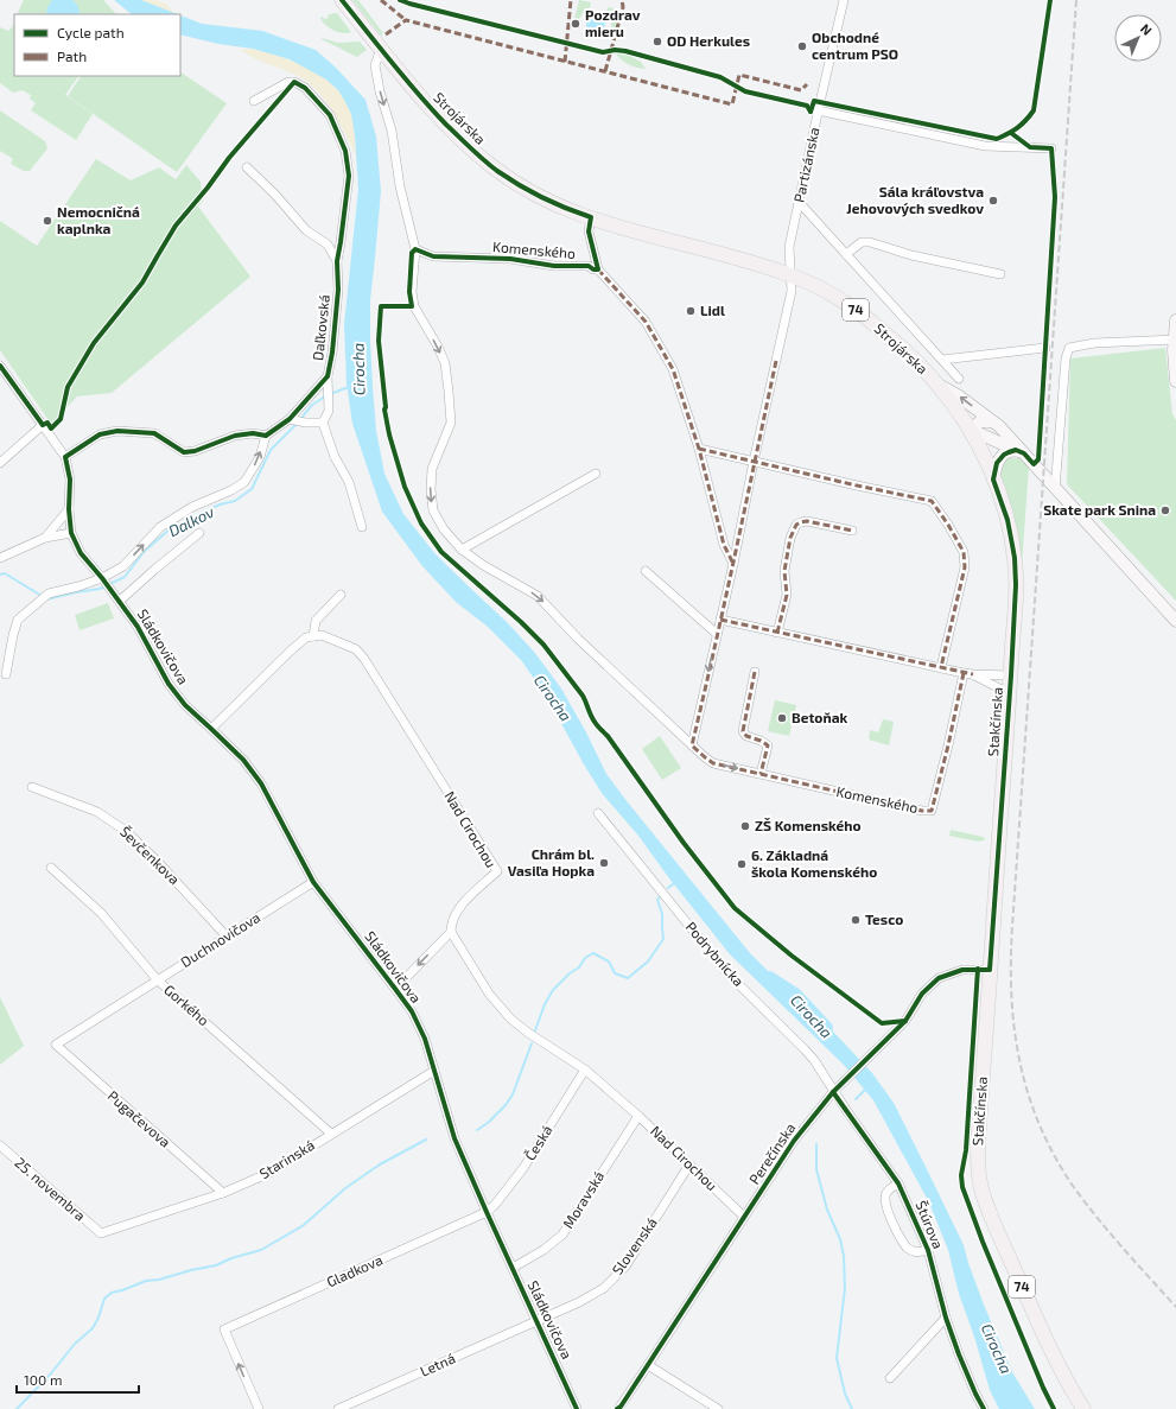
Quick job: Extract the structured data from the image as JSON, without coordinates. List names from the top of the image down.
{
  "streets": {
    "main road": ["Strojárska", "74", "Stakčínska"],
    "street": [
      "Partizánska",
      "Komenského",
      "Daľkovská",
      "Sládkovičova",
      "Nad Cirochou",
      "Ševčenkova",
      "Duchnovičova",
      "Podrybnícka",
      "Gorkého",
      "Pugačevova",
      "Česká",
      "Perečínska",
      "Starinská",
      "25. novembra",
      "Moravská",
      "Štúrova",
      "Slovenská",
      "Gladkova",
      "Letná"
    ]
  },
  "crossings": [
    ["Strojárska", "Partizánska"],
    ["Strojárska", "Komenského"],
    ["Strojárska", "Stakčínska"],
    ["Sládkovičova", "Duchnovičova"],
    ["Sládkovičova", "Česká"],
    ["Sládkovičova", "Starinská"],
    ["Sládkovičova", "Moravská"],
    ["Sládkovičova", "Slovenská"],
    ["Sládkovičova", "Gladkova"],
    ["Sládkovičova", "Letná"],
    ["Stakčínska", "Perečínska"],
    ["Nad Cirochou", "Česká"],
    ["Nad Cirochou", "Perečínska"],
    ["Nad Cirochou", "Moravská"],
    ["Nad Cirochou", "Slovenská"],
    ["Ševčenkova", "Duchnovičova"],
    ["Duchnovičova", "Gorkého"],
    ["Duchnovičova", "Pugačevova"],
    ["Podrybnícka", "Perečínska"],
    ["Podrybnícka", "Štúrova"],
    ["Gorkého", "Starinská"],
    ["Pugačevova", "Starinská"],
    ["Česká", "Gladkova"],
    ["Perečínska", "Štúrova"],
    ["Starinská", "25. novembra"],
    ["Slovenská", "Letná"]
  ],
  "one_way": ["Komenského", "Gladkova"],
  "water": ["Cirocha", "Dalkov"],
  "places": [
    "Pozdrav mieru",
    "OD Herkules",
    "Obchodné centrum PSO",
    "Sála kráľovstva Jehovových svedkov",
    "Nemocničná kaplnka",
    "Lidl",
    "Skate park Snina",
    "Betoňak",
    "ZŠ Komenského",
    "Chrám bl. Vasiľa Hopka",
    "6. Základná škola Komenského",
    "Tesco"
  ],
  "legend": ["Cycle path", "Path"],
  "scale_bar": "100 m",
  "north": "top right"
}
